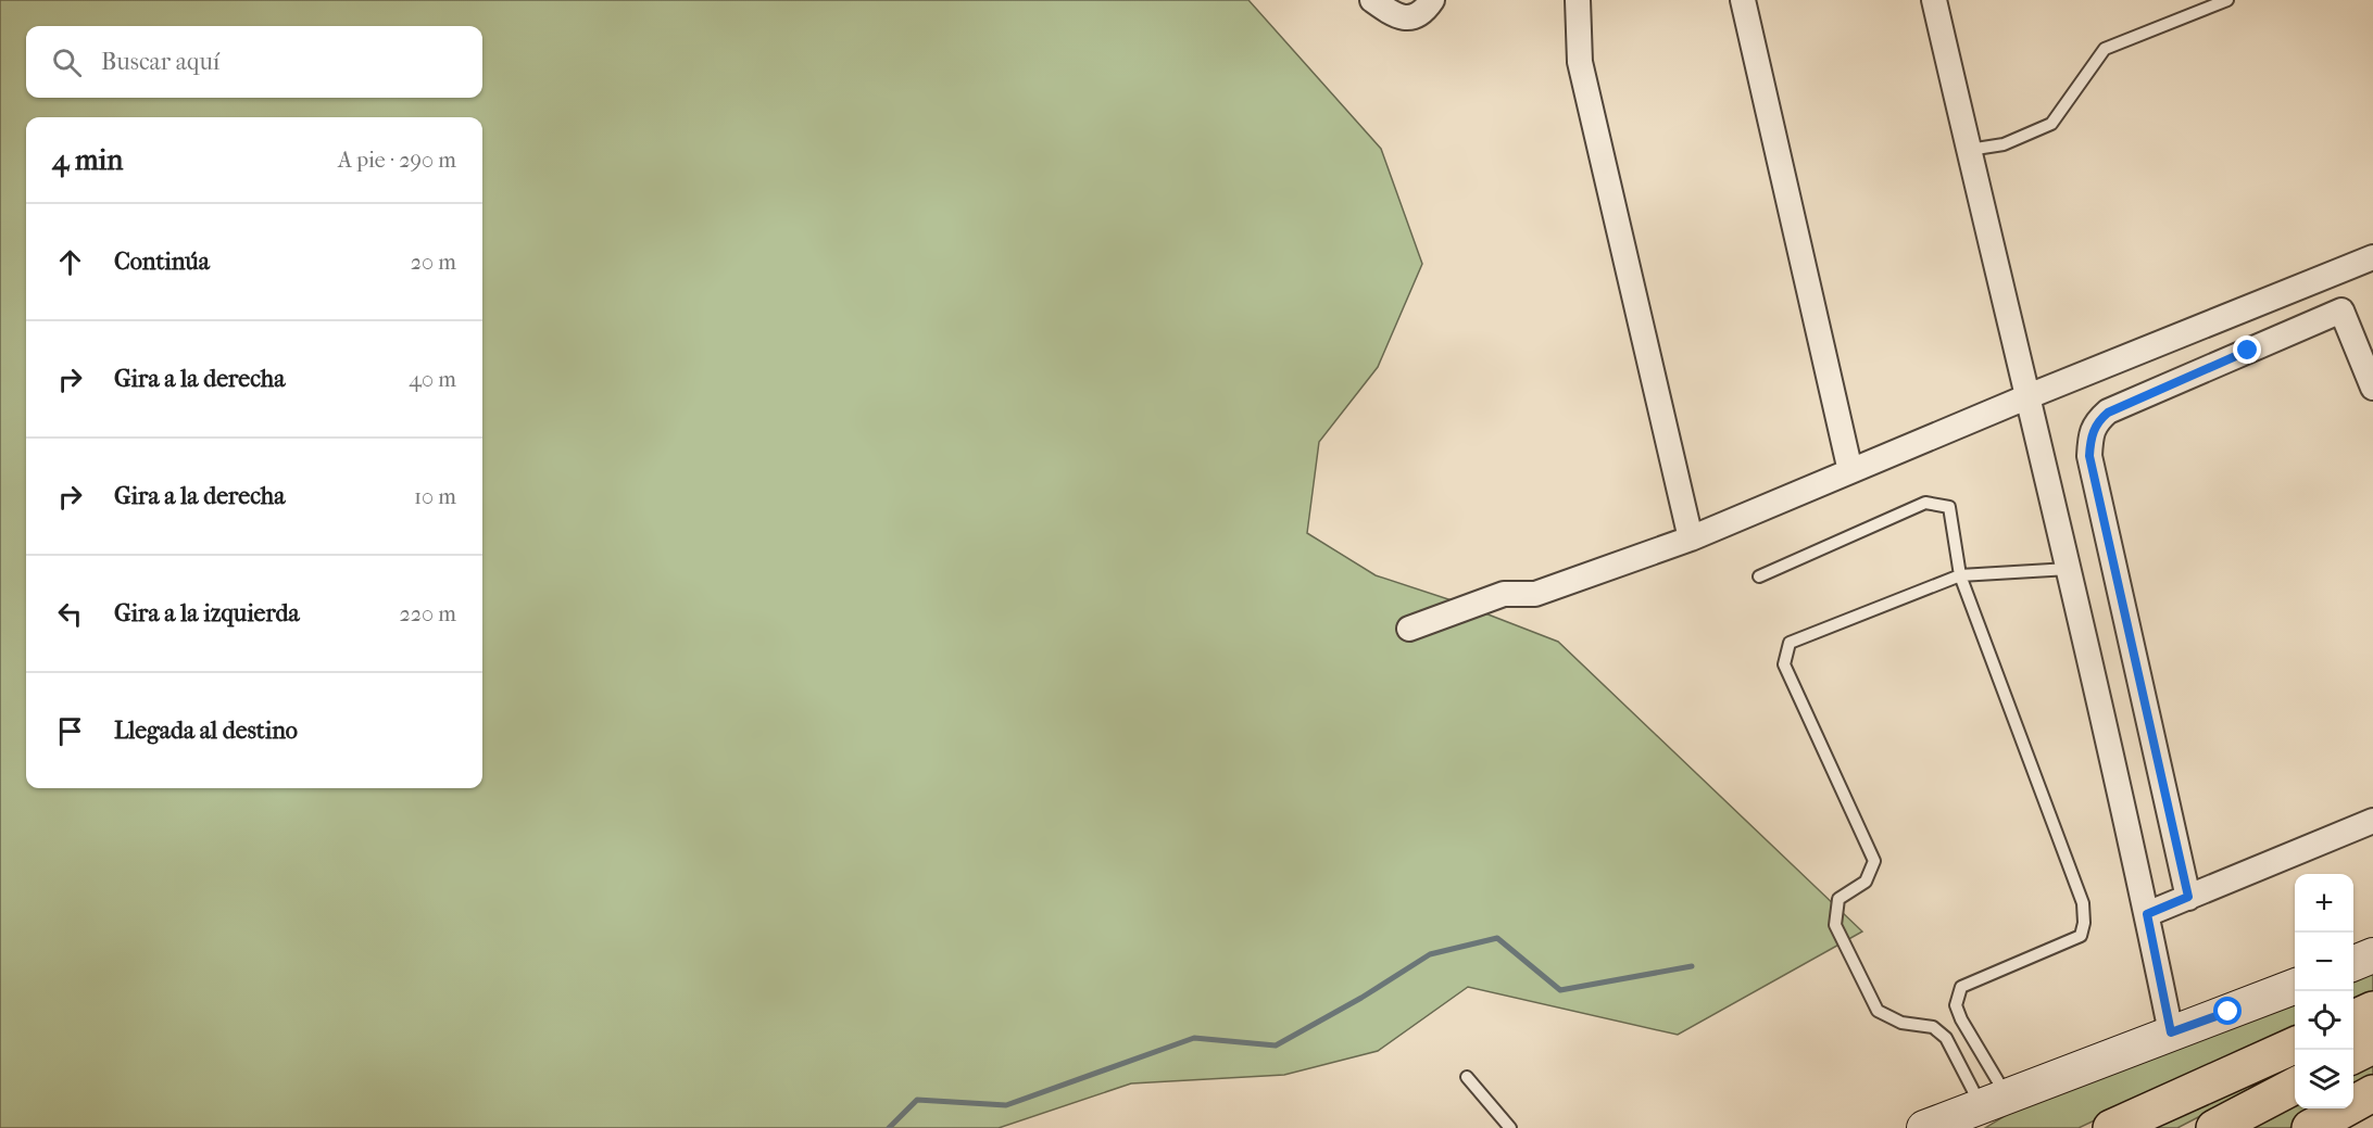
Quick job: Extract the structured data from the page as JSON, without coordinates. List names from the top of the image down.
{
  "page": {
    "search": "Buscar aquí",
    "heading": ["4 min", "A pie · 290 m"],
    "list": [
      ["Continúa", "20 m"],
      ["Gira a la derecha", "40 m"],
      ["Gira a la derecha", "10 m"],
      ["Gira a la izquierda", "220 m"],
      "Llegada al destino"
    ],
    "map_buttons": ["+", "−"]
  }
}
